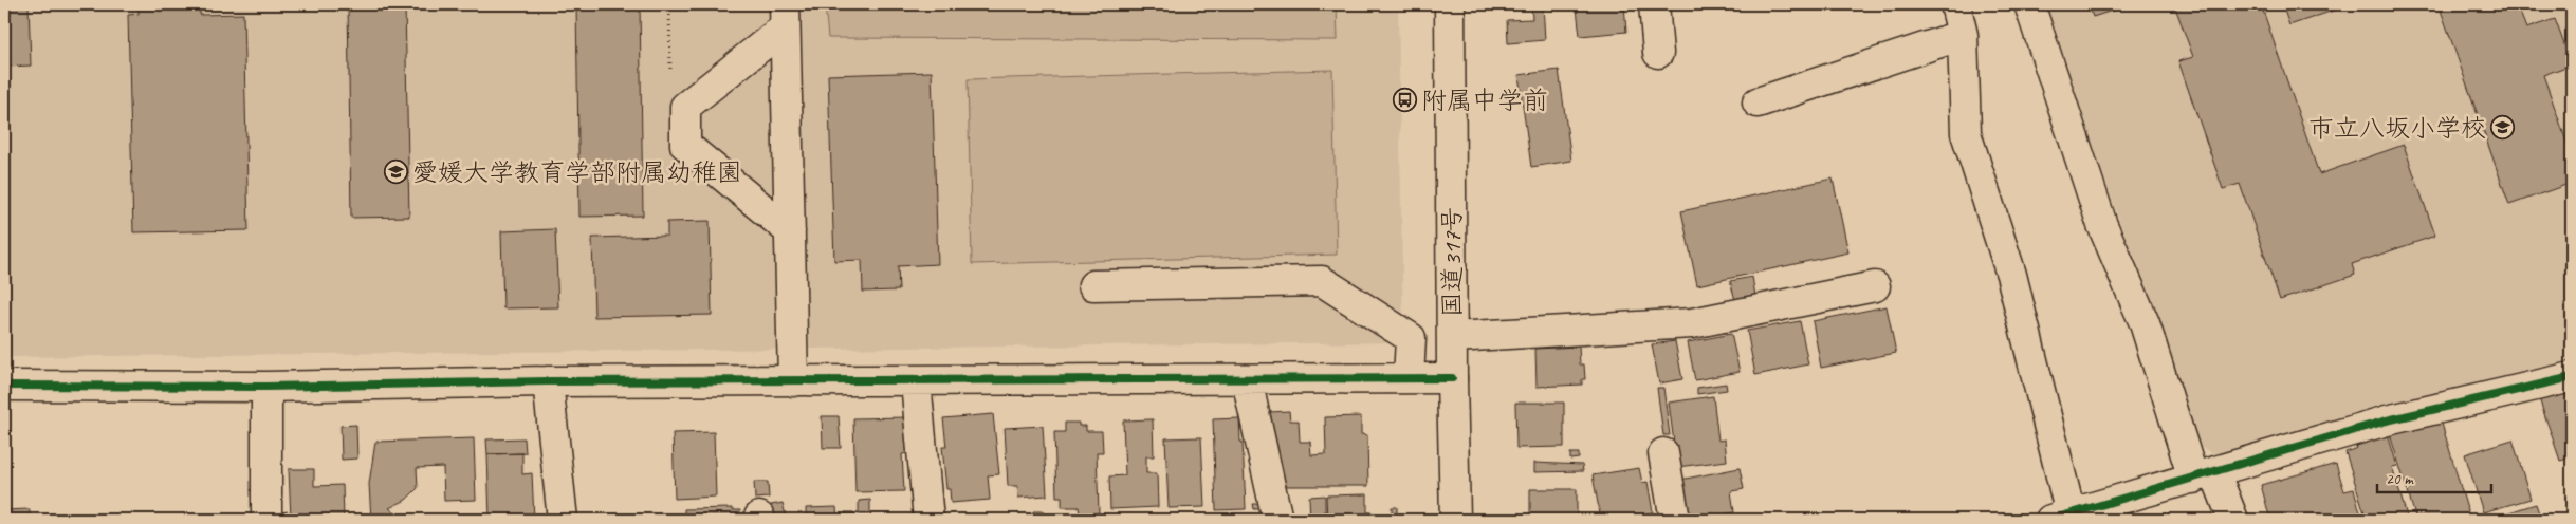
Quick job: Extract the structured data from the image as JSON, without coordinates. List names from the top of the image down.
{
  "streets": {
    "main road": ["国道317号"]
  },
  "places": {
    "bus stop": ["附属中学前"],
    "school or university": ["市立八坂小学校", "愛媛大学教育学部附属幼稚園"]
  },
  "scale_bar": "20 m"
}
